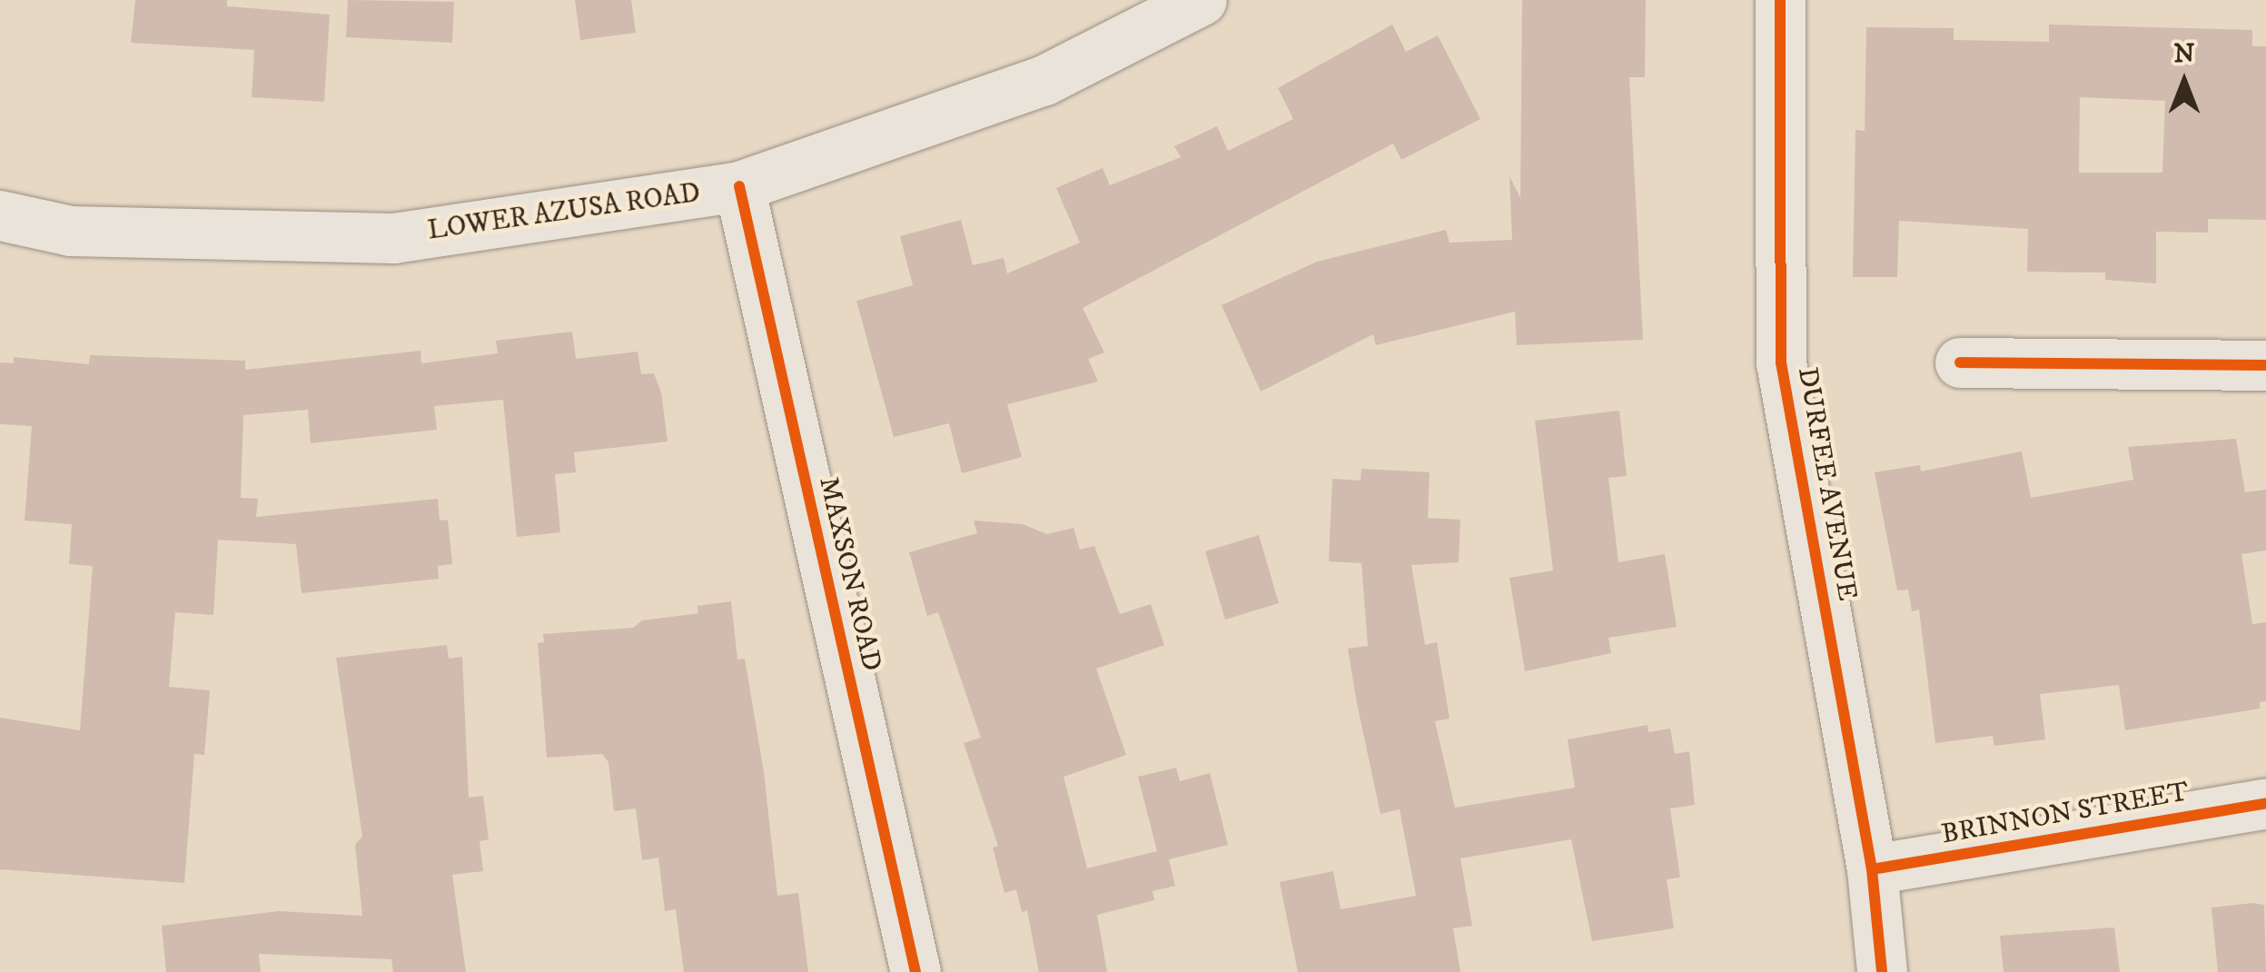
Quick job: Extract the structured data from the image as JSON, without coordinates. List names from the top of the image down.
{
  "streets": {
    "street": [
      "LOWER AZUSA ROAD",
      "DURFEE AVENUE",
      "MAXSON ROAD",
      "BRINNON STREET"
    ]
  },
  "crossings": [
    ["LOWER AZUSA ROAD", "MAXSON ROAD"],
    ["DURFEE AVENUE", "BRINNON STREET"]
  ],
  "north": "top"
}
